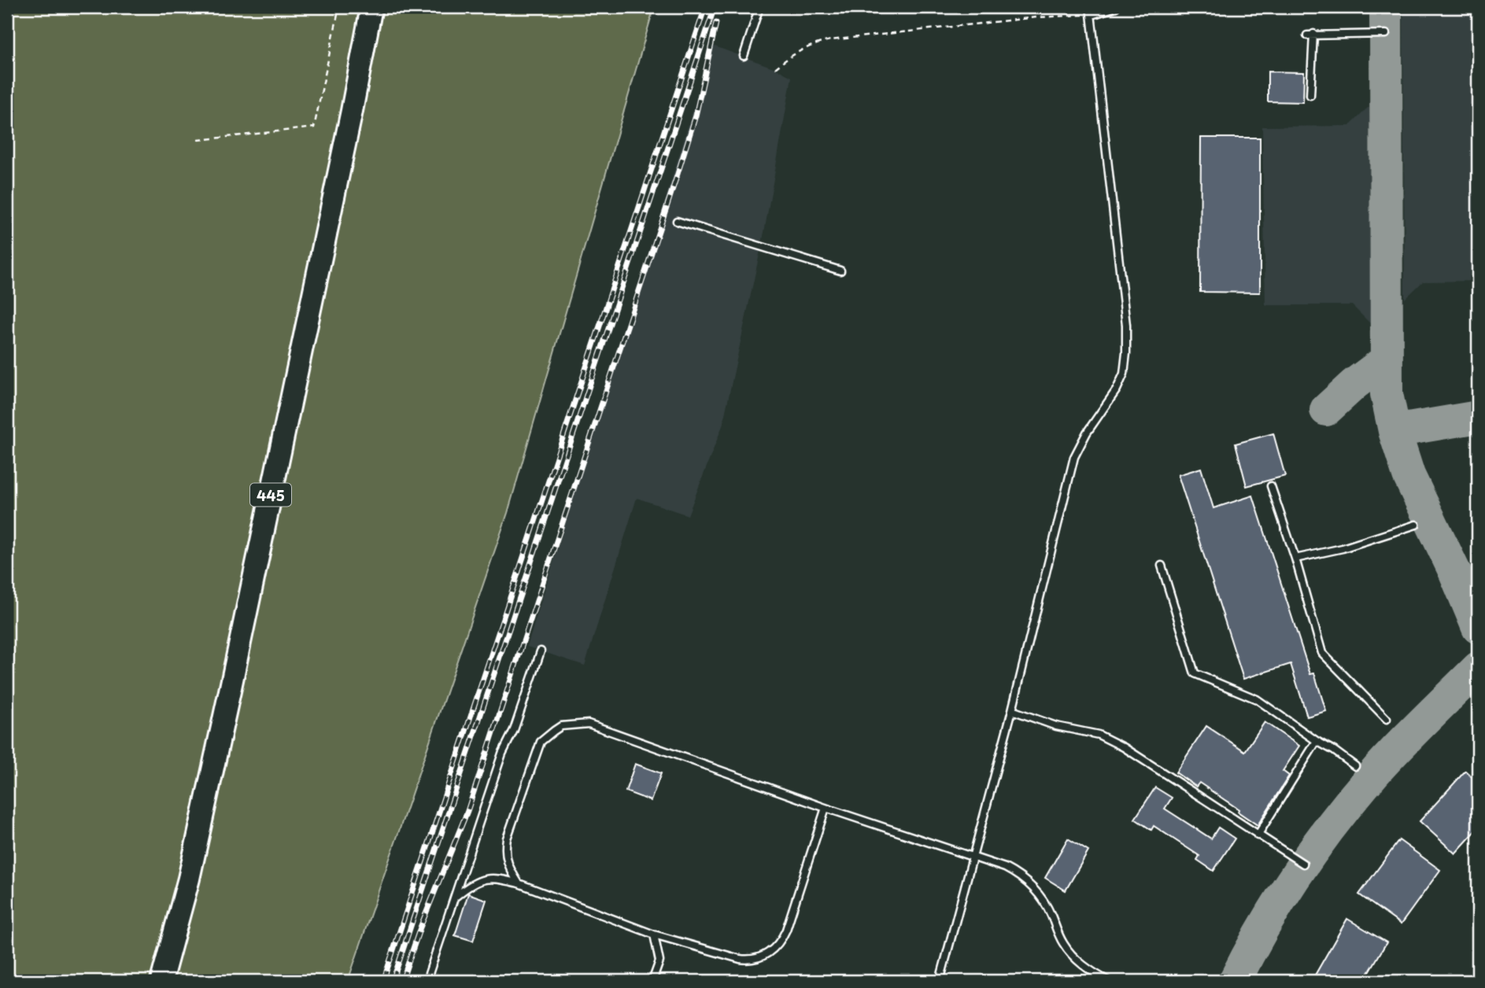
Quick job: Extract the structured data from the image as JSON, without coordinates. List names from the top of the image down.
{
  "streets": {
    "main road": ["445"]
  }
}
